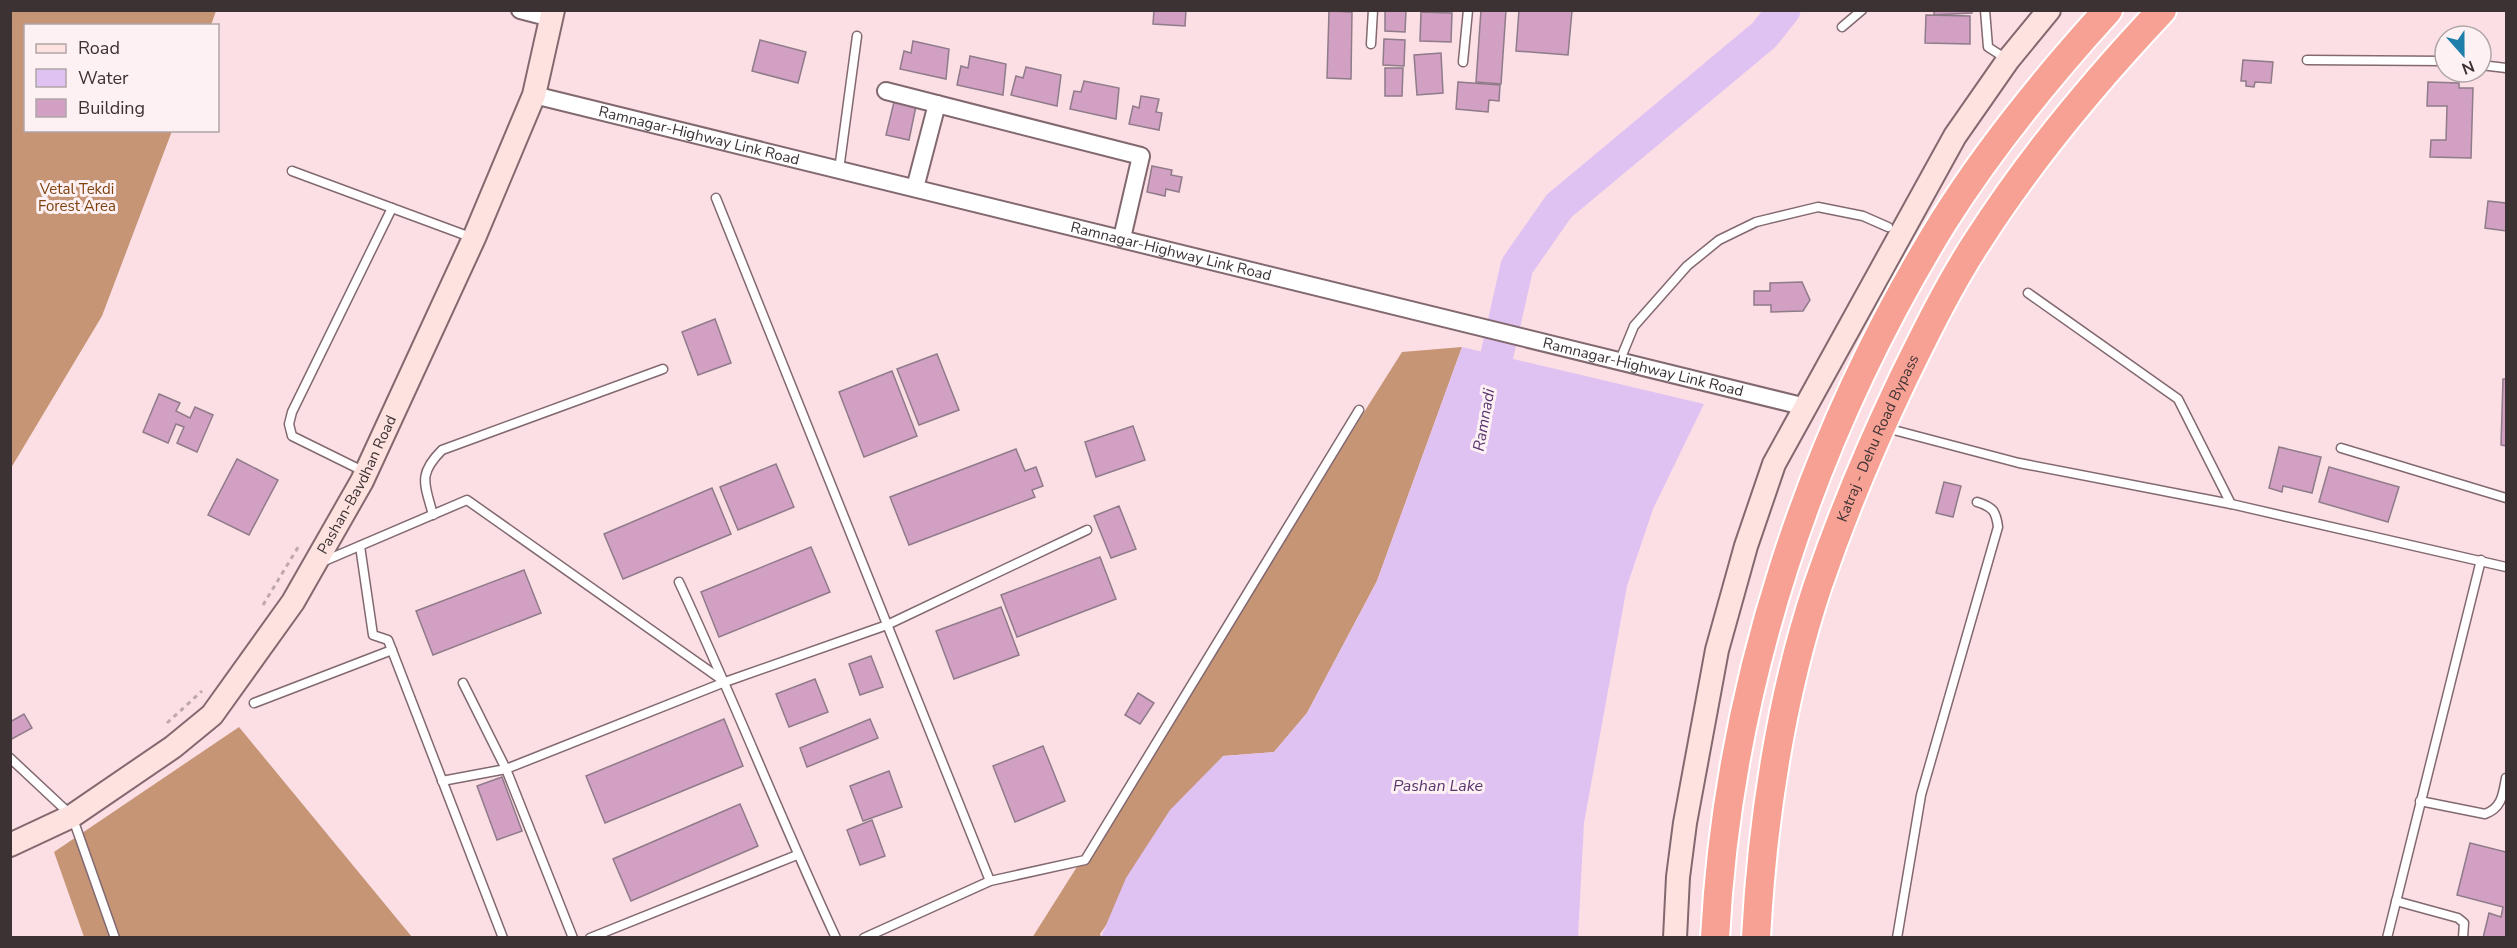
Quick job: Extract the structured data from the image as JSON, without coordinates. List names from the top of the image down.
{
  "streets": {
    "highway": ["Katraj - Dehu Road Bypass"],
    "main road": ["Pashan-Bavdhan Road"],
    "street": ["Ramnagar-Highway Link Road"]
  },
  "crossings": [
    ["Ramnagar-Highway Link Road", "Pashan-Bavdhan Road"]
  ],
  "water": ["Ramnadi", "Pashan Lake"],
  "parks": ["Vetal Tekdi Forest Area"],
  "legend": ["Road", "Water", "Building"],
  "north": "bottom"
}
